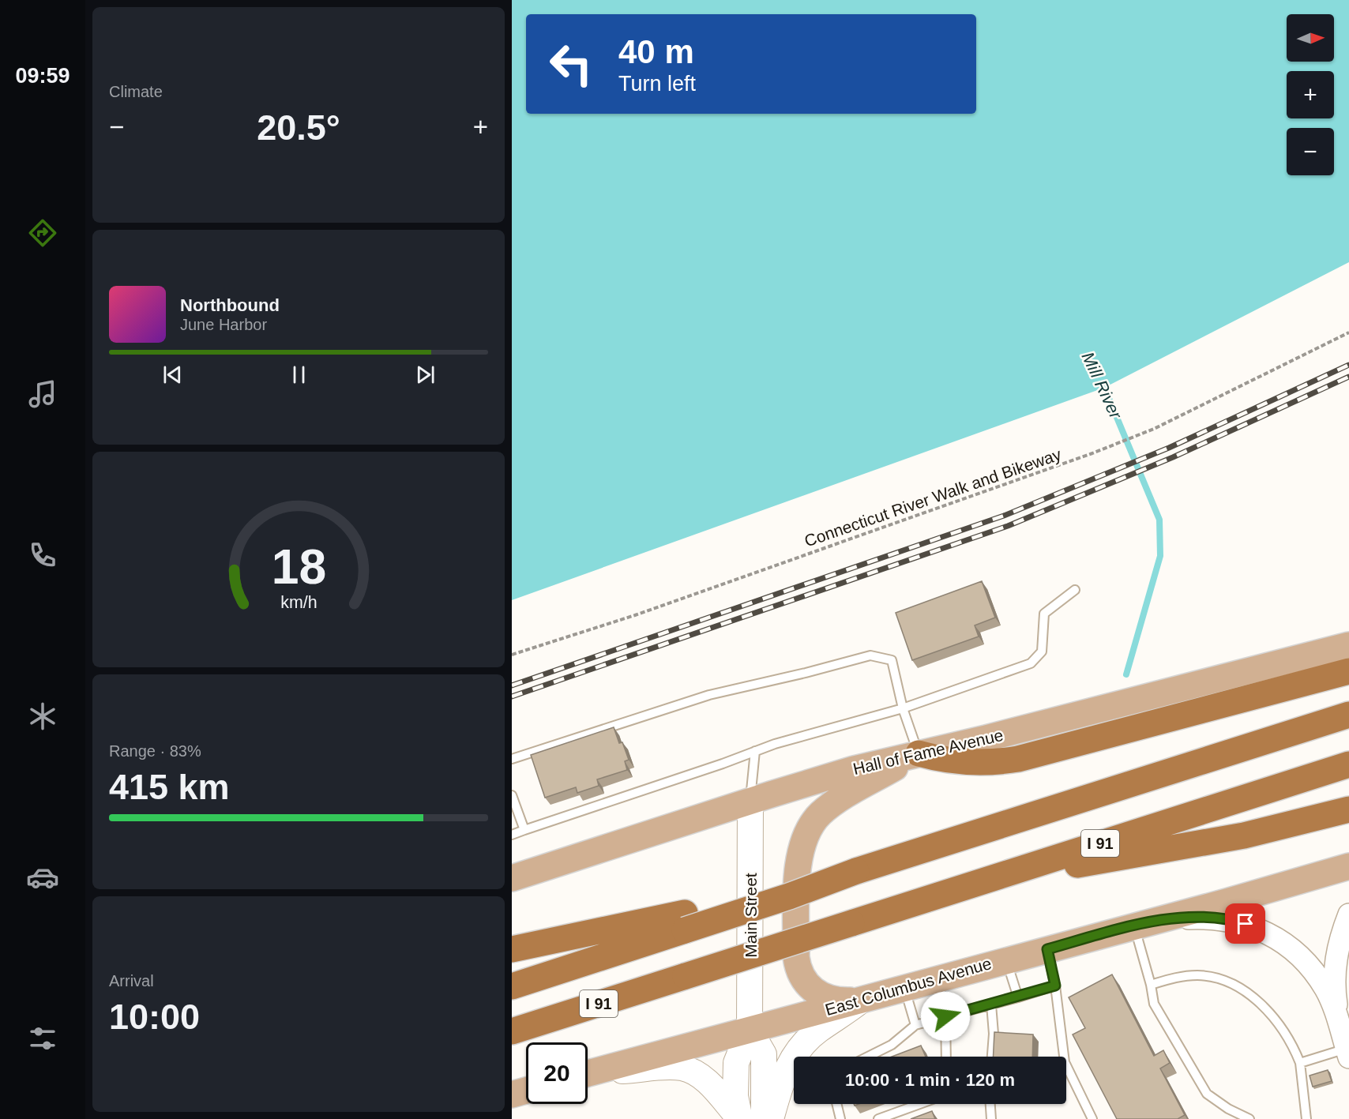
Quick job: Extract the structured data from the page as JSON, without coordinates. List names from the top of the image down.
{
  "streets": {
    "highway": ["I 91"],
    "main road": ["Hall of Fame Avenue", "Main Street", "East Columbus Avenue"],
    "path": ["Connecticut River Walk and Bikeway"]
  },
  "crossings": [
    ["Hall of Fame Avenue", "Main Street"],
    ["Main Street", "East Columbus Avenue"]
  ],
  "water": ["Mill River"],
  "north": "right",
  "page": {
    "tabs": "09:59",
    "tile": [
      "Climate",
      ["Range · 83%", "415 km"],
      ["Arrival", "10:00"]
    ],
    "map_buttons": ["+", "−"],
    "turn": ["40 m", "Turn left"],
    "heat": ["−", "20.5°", "+"],
    "song": ["Northbound", "June Harbor"],
    "limit": "20",
    "trip": "10:00 · 1 min · 120 m",
    "gauge": ["18", "km/h"]
  }
}
